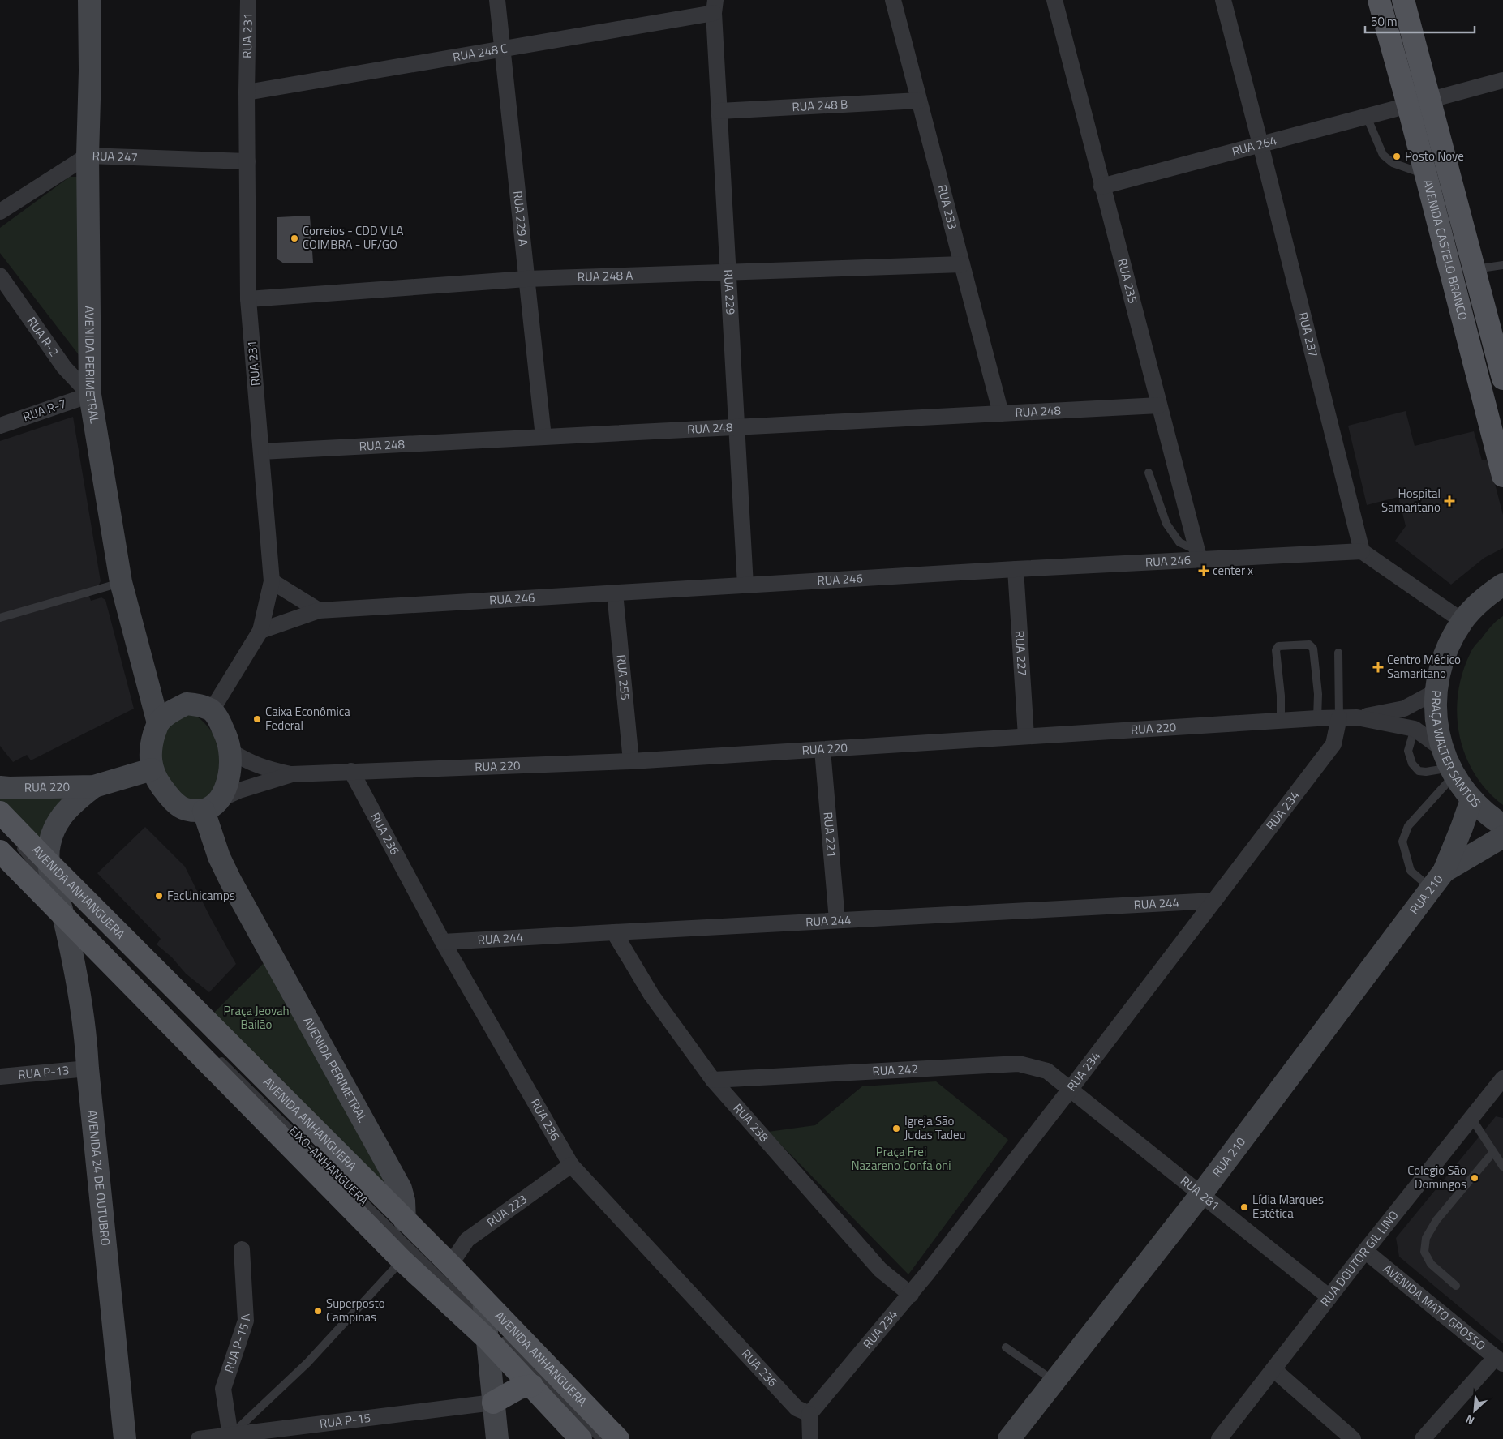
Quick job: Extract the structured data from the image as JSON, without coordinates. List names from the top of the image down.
{
  "streets": {
    "main road": ["AVENIDA CASTELO BRANCO", "AVENIDA ANHANGUERA"],
    "street": [
      "RUA 231",
      "RUA 248 C",
      "RUA 248 B",
      "RUA 264",
      "RUA 247",
      "RUA 233",
      "RUA 229 A",
      "RUA 248 A",
      "RUA 235",
      "RUA 229",
      "RUA 237",
      "RUA R-2",
      "AVENIDA PERIMETRAL",
      "RUA R-7",
      "RUA 248",
      "RUA 246",
      "RUA 227",
      "RUA 255",
      "RUA 220",
      "PRAÇA WALTER SANTOS",
      "RUA 234",
      "RUA 236",
      "RUA 221",
      "RUA 210",
      "RUA 244",
      "RUA 242",
      "RUA P-13",
      "RUA 238",
      "AVENIDA 24 DE OUTUBRO",
      "RUA 281",
      "RUA 223",
      "RUA DOUTOR GIL LINO",
      "AVENIDA MATO GROSSO",
      "RUA P-15 A",
      "RUA P-15"
    ],
    "lane": ["EIXO-ANHANGUERA"]
  },
  "crossings": [
    ["RUA 231", "RUA 248 C"],
    ["RUA 231", "RUA 247"],
    ["RUA 231", "RUA 248 A"],
    ["RUA 231", "AVENIDA PERIMETRAL"],
    ["RUA 231", "RUA 248"],
    ["RUA 231", "RUA 246"],
    ["RUA 231", "RUA 220"],
    ["RUA 248 C", "RUA 229 A"],
    ["RUA 248 C", "RUA 229"],
    ["RUA 248 B", "RUA 233"],
    ["RUA 248 B", "RUA 229"],
    ["RUA 264", "AVENIDA CASTELO BRANCO"],
    ["RUA 264", "RUA 235"],
    ["RUA 264", "RUA 237"],
    ["RUA 247", "AVENIDA PERIMETRAL"],
    ["RUA 233", "RUA 248 A"],
    ["RUA 233", "RUA 248"],
    ["RUA 229 A", "RUA 248 A"],
    ["RUA 229 A", "RUA 248"],
    ["RUA 248 A", "RUA 229"],
    ["RUA 235", "RUA 248"],
    ["RUA 235", "RUA 246"],
    ["RUA 229", "RUA 248"],
    ["RUA 229", "RUA 246"],
    ["RUA 237", "RUA 246"],
    ["RUA R-2", "AVENIDA PERIMETRAL"],
    ["RUA R-2", "RUA R-7"],
    ["AVENIDA PERIMETRAL", "RUA R-7"],
    ["AVENIDA PERIMETRAL", "RUA 220"],
    ["AVENIDA PERIMETRAL", "AVENIDA ANHANGUERA"],
    ["RUA 246", "RUA 227"],
    ["RUA 246", "RUA 255"],
    ["RUA 227", "RUA 220"],
    ["RUA 255", "RUA 220"],
    ["RUA 220", "PRAÇA WALTER SANTOS"],
    ["RUA 220", "RUA 234"],
    ["RUA 220", "RUA 236"],
    ["RUA 220", "RUA 221"],
    ["RUA 220", "AVENIDA ANHANGUERA"],
    ["RUA 220", "AVENIDA 24 DE OUTUBRO"],
    ["PRAÇA WALTER SANTOS", "RUA 210"],
    ["RUA 234", "RUA 236"],
    ["RUA 234", "RUA 244"],
    ["RUA 234", "RUA 242"],
    ["RUA 234", "RUA 238"],
    ["RUA 234", "RUA 281"],
    ["RUA 236", "RUA 244"],
    ["RUA 236", "RUA 223"],
    ["RUA 221", "RUA 244"],
    ["AVENIDA ANHANGUERA", "EIXO-ANHANGUERA"],
    ["AVENIDA ANHANGUERA", "AVENIDA 24 DE OUTUBRO"],
    ["AVENIDA ANHANGUERA", "RUA 223"],
    ["RUA 210", "RUA 281"],
    ["RUA 244", "RUA 238"],
    ["RUA 242", "RUA 238"],
    ["RUA 242", "RUA 281"],
    ["RUA P-13", "AVENIDA 24 DE OUTUBRO"],
    ["RUA 281", "RUA DOUTOR GIL LINO"],
    ["RUA DOUTOR GIL LINO", "AVENIDA MATO GROSSO"],
    ["RUA P-15 A", "RUA P-15"]
  ],
  "parks": ["Praça Jeovah Bailão", "Praça Frei Nazareno Confaloni"],
  "places": {
    "other": [
      "Posto Nove",
      "Correios - CDD VILA COIMBRA - UF/GO",
      "Caixa Econômica Federal",
      "FacUnicamps",
      "Igreja São Judas Tadeu",
      "Colegio São Domingos",
      "Lídia Marques Estética",
      "Superposto Campinas"
    ],
    "health": ["Hospital Samaritano", "center x", "Centro Médico Samaritano"]
  },
  "scale_bar": "50 m",
  "north": "bottom left"
}
